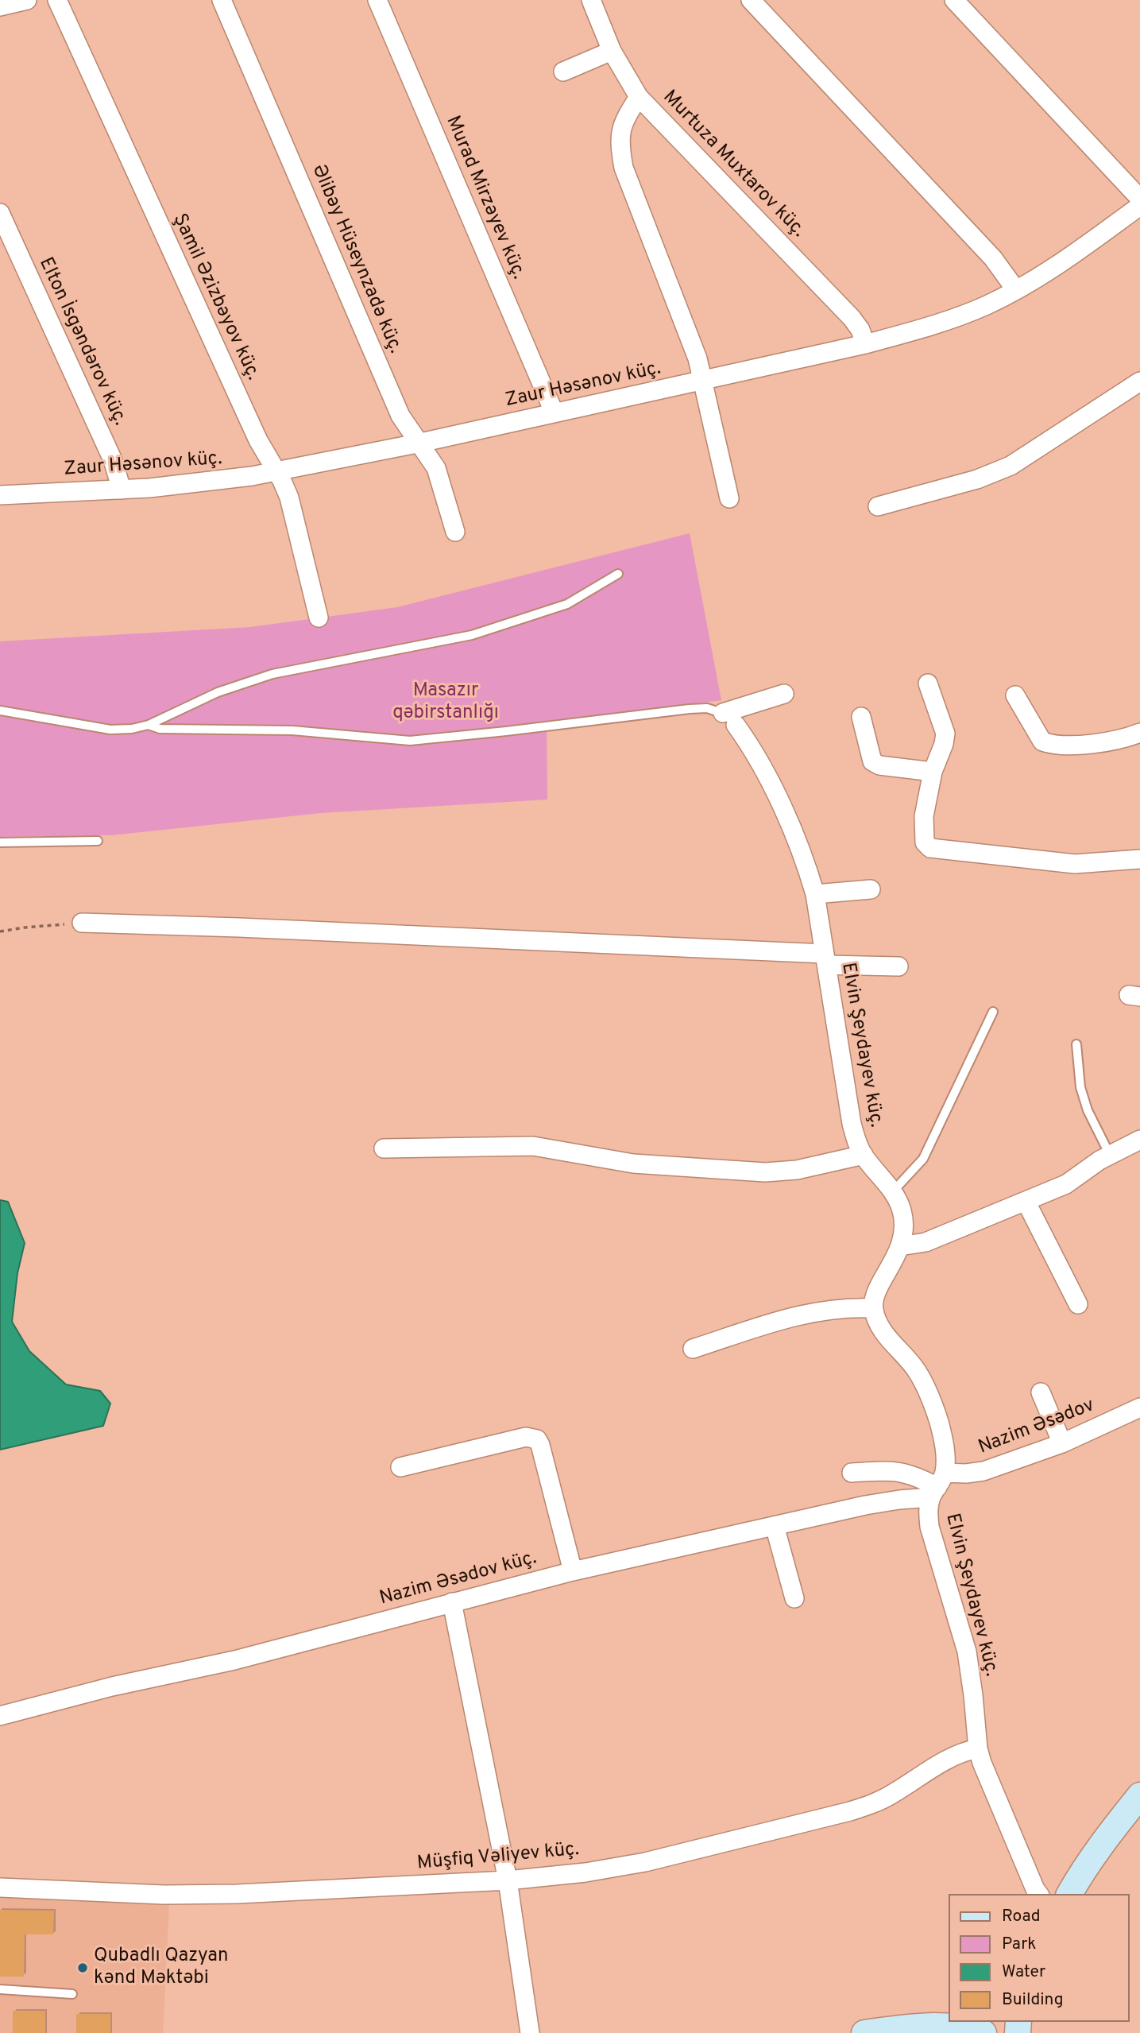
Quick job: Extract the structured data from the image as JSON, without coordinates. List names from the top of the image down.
{
  "streets": {
    "street": [
      "Murtuza Muxtarov küç.",
      "Murad Mirzəyev küç.",
      "Əlibəy Hüseynzadə küç.",
      "Şamil Əzizbəyov küç.",
      "Elton İsgəndərov küç.",
      "Zaur Həsənov küç.",
      "Elvin Şeydayev küç.",
      "Nazim Əsədov",
      "Nazim Əsədov küç.",
      "Müşfiq Vəliyev küç."
    ]
  },
  "crossings": [
    ["Murtuza Muxtarov küç.", "Zaur Həsənov küç."],
    ["Murad Mirzəyev küç.", "Zaur Həsənov küç."],
    ["Əlibəy Hüseynzadə küç.", "Zaur Həsənov küç."],
    ["Şamil Əzizbəyov küç.", "Zaur Həsənov küç."],
    ["Elton İsgəndərov küç.", "Zaur Həsənov küç."],
    ["Elvin Şeydayev küç.", "Nazim Əsədov"],
    ["Elvin Şeydayev küç.", "Nazim Əsədov küç."],
    ["Elvin Şeydayev küç.", "Müşfiq Vəliyev küç."],
    ["Nazim Əsədov", "Nazim Əsədov küç."]
  ],
  "parks": ["Masazır qəbirstanlığı"],
  "places": ["Qubadlı Qazyan kənd Məktəbi"],
  "legend": [
    "Road",
    "Park",
    "Water",
    "Building"
  ]
}
